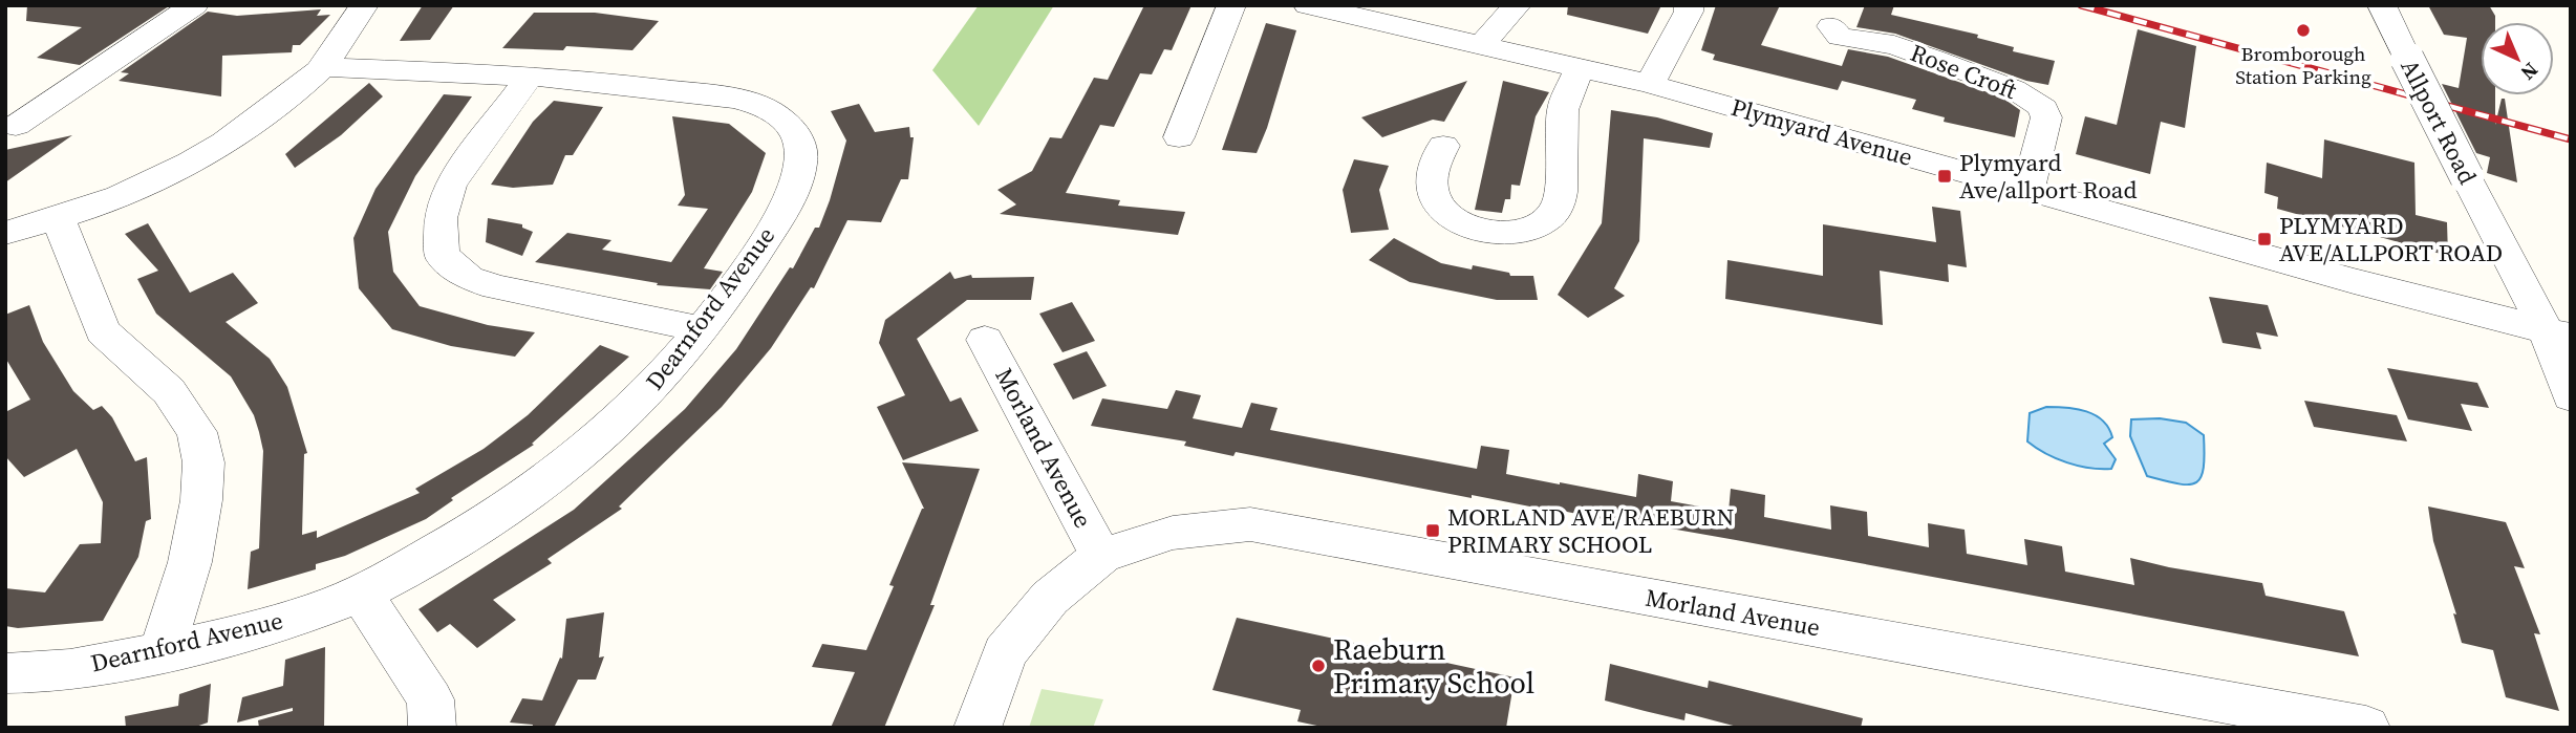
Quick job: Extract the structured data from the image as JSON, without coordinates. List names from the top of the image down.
{
  "streets": {
    "street": [
      "Rose Croft",
      "Allport Road",
      "Plymyard Avenue",
      "Dearnford Avenue",
      "Morland Avenue"
    ]
  },
  "crossings": [
    ["Rose Croft", "Plymyard Avenue"],
    ["Allport Road", "Plymyard Avenue"]
  ],
  "places": {
    "other": ["Bromborough Station Parking", "Raeburn Primary School"],
    "transit": ["Plymyard Ave/allport Road", "PLYMYARD AVE/ALLPORT ROAD", "MORLAND AVE/RAEBURN PRIMARY SCHOOL"]
  },
  "north": "bottom right"
}
